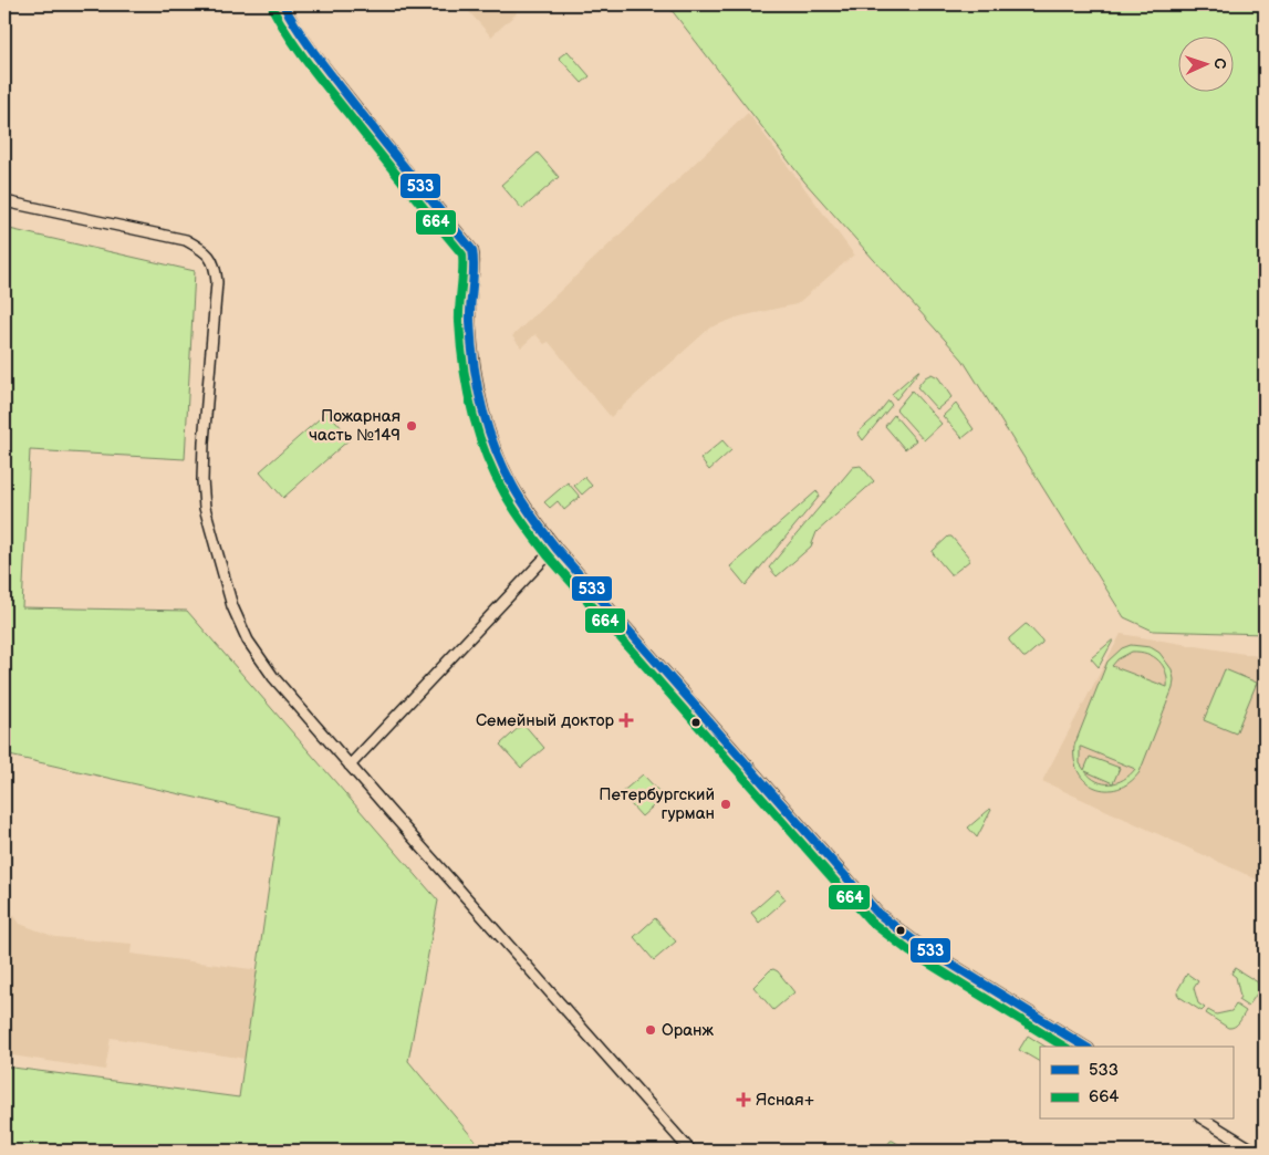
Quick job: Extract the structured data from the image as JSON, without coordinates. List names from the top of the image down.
{
  "places": {
    "other": ["Пожарная чаcть №149", "Петербургский гурман", "Оранж"],
    "health": ["Семейный доктор", "Ясная+"]
  },
  "lines": ["transit line 533", "transit line 664"],
  "legend": ["533", "664"],
  "north": "right"
}
